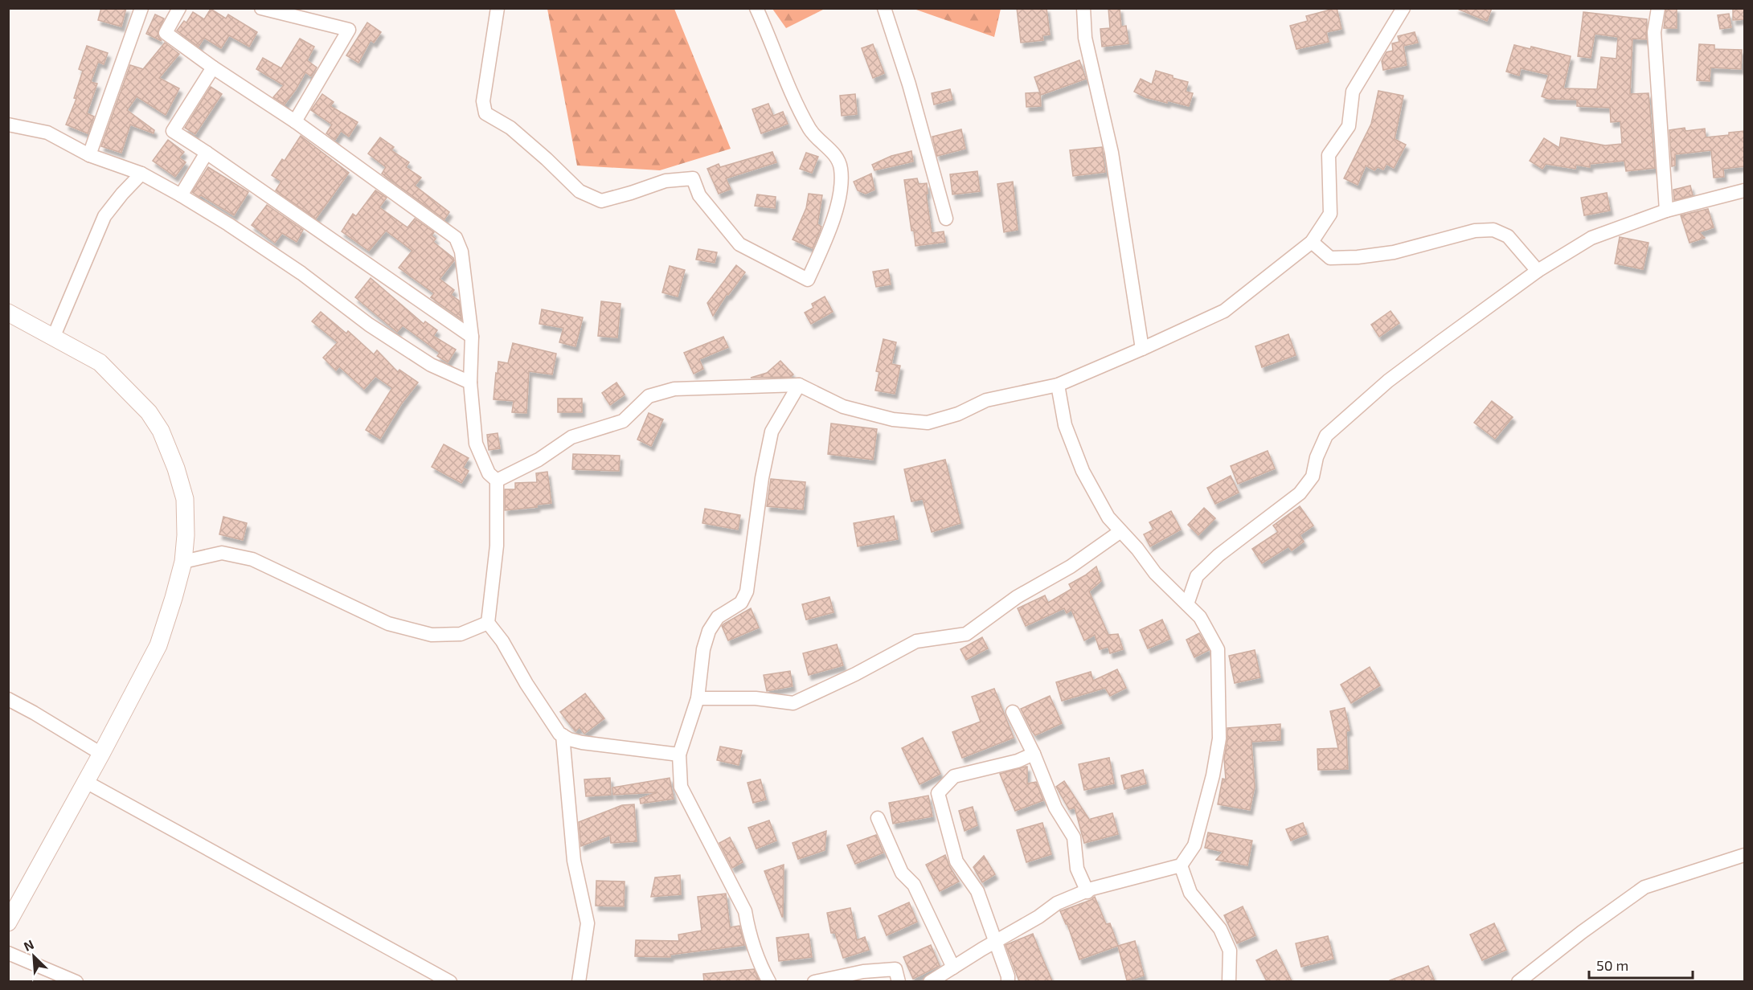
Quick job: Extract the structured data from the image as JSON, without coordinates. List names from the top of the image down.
{
  "scale_bar": "50 m",
  "north": "top left"
}
